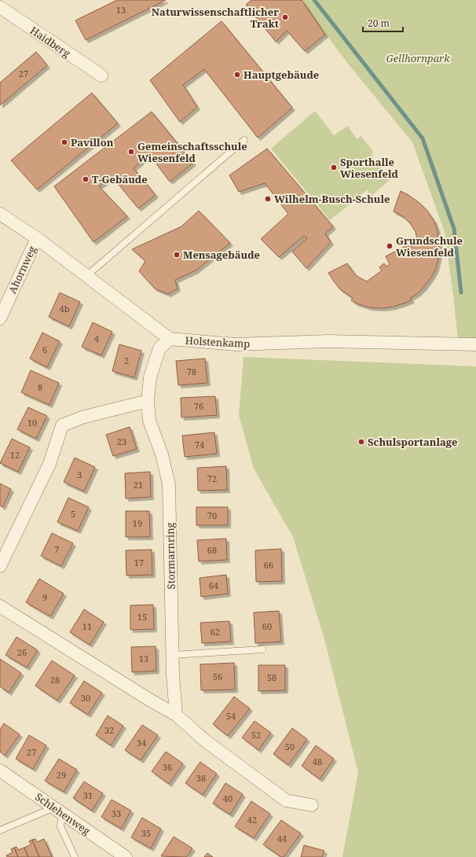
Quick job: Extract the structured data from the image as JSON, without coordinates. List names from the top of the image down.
{
  "streets": {
    "street": [
      "Haidberg",
      "Ahornweg",
      "Holstenkamp",
      "Stormarnring",
      "Schlehenweg"
    ]
  },
  "crossings": [
    ["Holstenkamp", "Stormarnring"]
  ],
  "parks": ["Gellhornpark"],
  "places": [
    "Naturwissenschaftlicher Trakt",
    "Hauptgebäude",
    "Pavillon",
    "Gemeinschaftsschule Wiesenfeld",
    "Sporthalle Wiesenfeld",
    "T-Gebäude",
    "Wilhelm-Busch-Schule",
    "Grundschule Wiesenfeld",
    "Mensagebäude",
    "Schulsportanlage"
  ],
  "house_numbers": [
    "13",
    "27",
    "4b",
    "4",
    "6",
    "2",
    "78",
    "8",
    "76",
    "10",
    "23",
    "74",
    "12",
    "3",
    "72",
    "21",
    "5",
    "70",
    "19",
    "7",
    "68",
    "17",
    "66",
    "64",
    "9",
    "15",
    "11",
    "60",
    "62",
    "26",
    "13",
    "56",
    "58",
    "28",
    "30",
    "54",
    "32",
    "52",
    "34",
    "50",
    "27",
    "48",
    "36",
    "29",
    "38",
    "31",
    "40",
    "33",
    "42",
    "35",
    "44"
  ],
  "scale_bar": "20 m"
}
